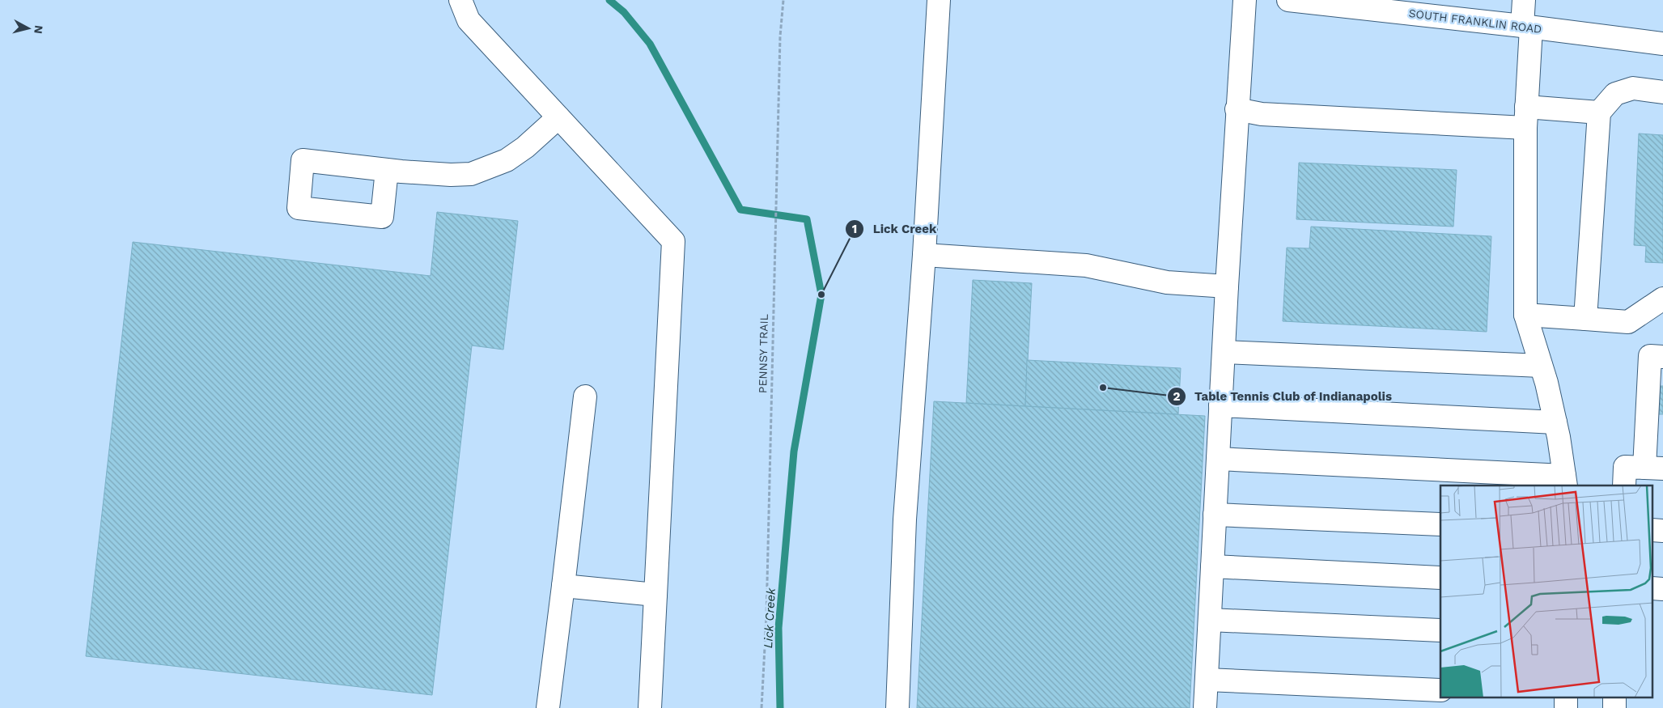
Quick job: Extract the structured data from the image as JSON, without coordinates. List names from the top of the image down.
{
  "streets": {
    "main road": ["SOUTH FRANKLIN ROAD"],
    "path": ["PENNSY TRAIL"]
  },
  "water": ["Lick Creek"],
  "places": ["Lick Creek", "Table Tennis Club of Indianapolis"],
  "north": "right"
}
